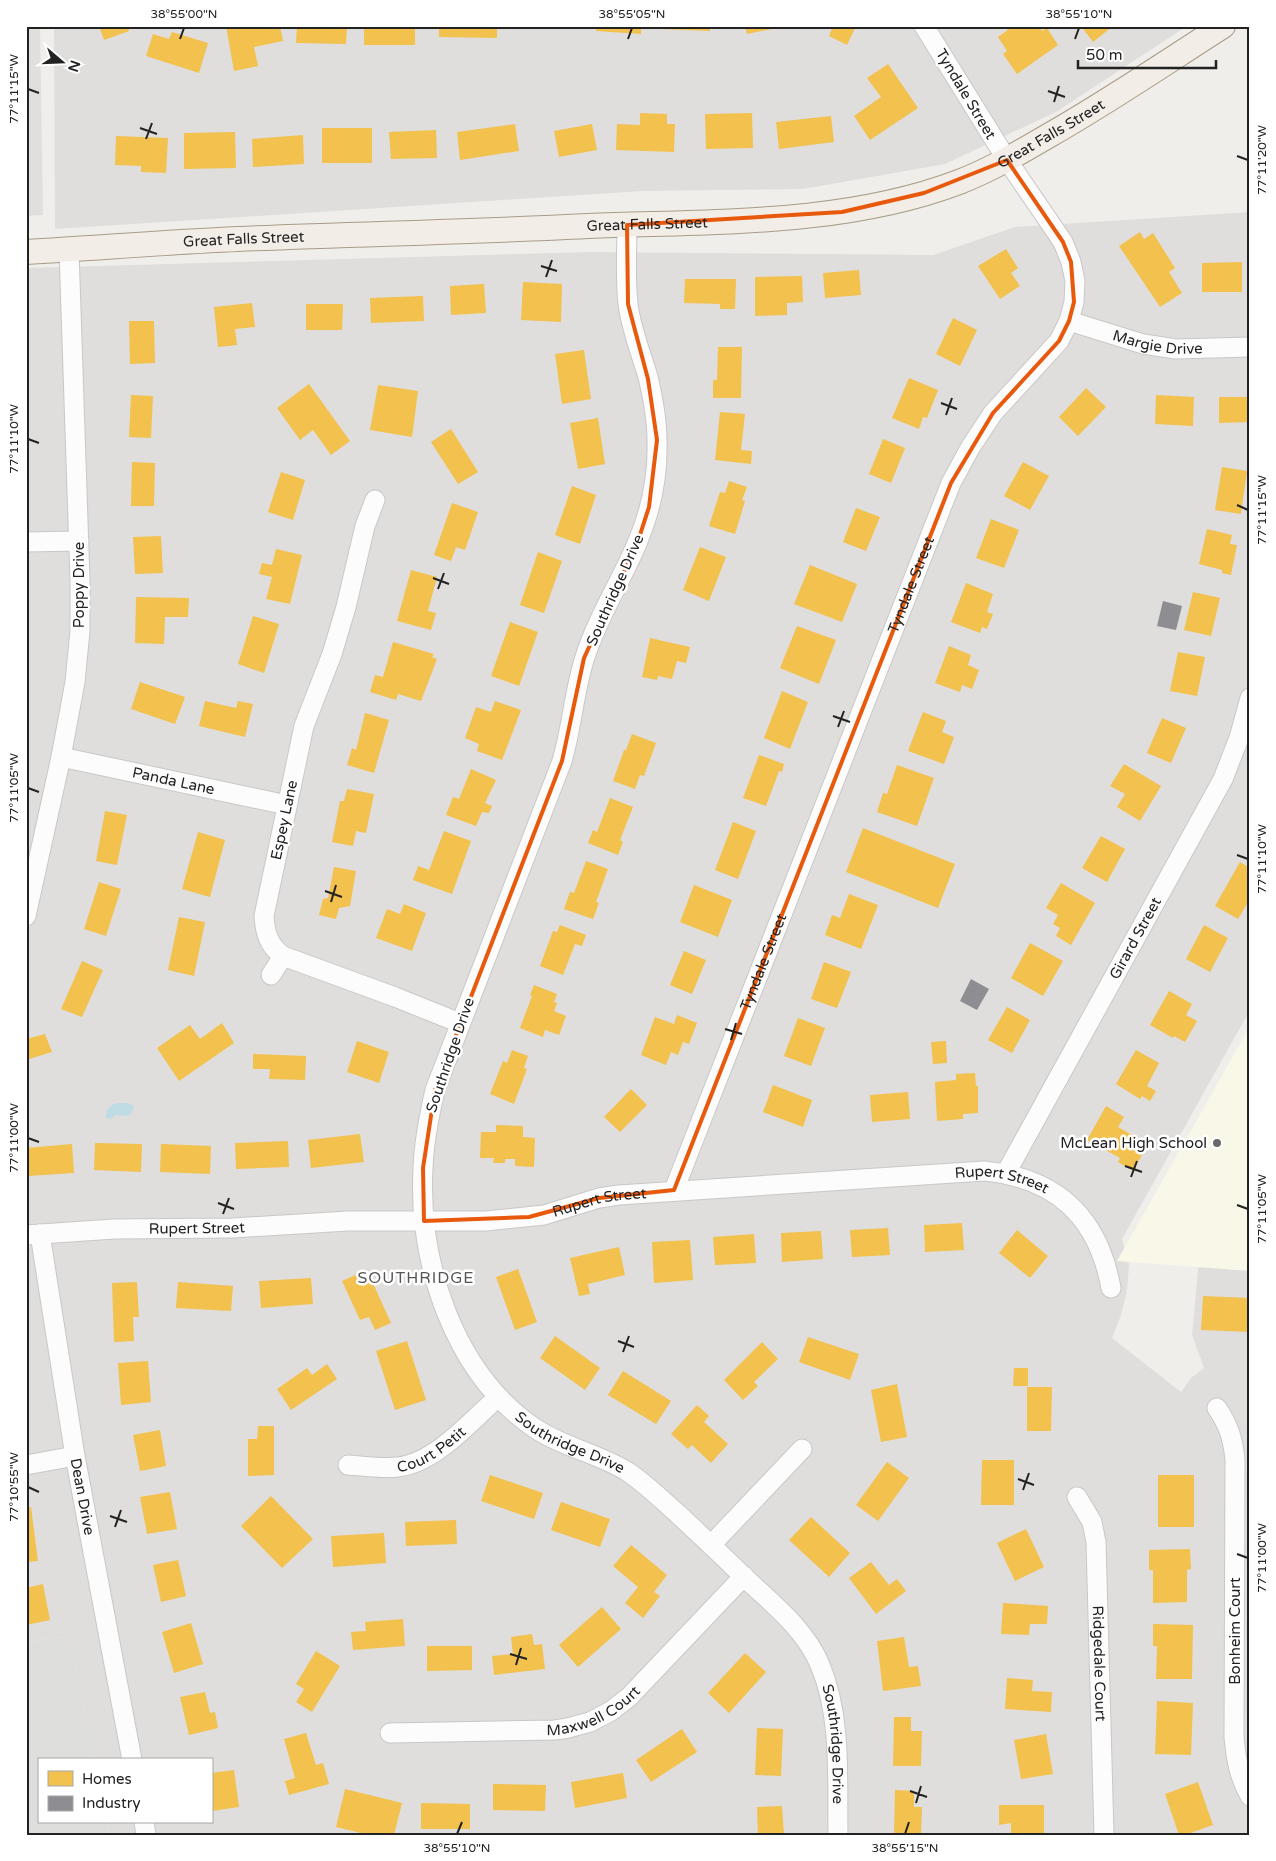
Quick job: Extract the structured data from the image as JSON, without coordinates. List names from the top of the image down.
{
  "streets": {
    "main road": ["Great Falls Street"],
    "street": [
      "Tyndale Street",
      "Margie Drive",
      "Poppy Drive",
      "Southridge Drive",
      "Panda Lane",
      "Espey Lane",
      "Girard Street",
      "Rupert Street",
      "Court Petit",
      "Dean Drive",
      "Bonheim Court",
      "Ridgedale Court",
      "Maxwell Court"
    ]
  },
  "crossings": [
    ["Tyndale Street", "Great Falls Street"],
    ["Tyndale Street", "Margie Drive"],
    ["Tyndale Street", "Rupert Street"],
    ["Great Falls Street", "Poppy Drive"],
    ["Great Falls Street", "Southridge Drive"],
    ["Poppy Drive", "Panda Lane"],
    ["Southridge Drive", "Rupert Street"],
    ["Southridge Drive", "Court Petit"],
    ["Southridge Drive", "Maxwell Court"],
    ["Panda Lane", "Espey Lane"],
    ["Girard Street", "Rupert Street"],
    ["Rupert Street", "Dean Drive"]
  ],
  "districts": ["SOUTHRIDGE"],
  "places": ["McLean High School"],
  "legend": ["Homes", "Industry"],
  "scale_bar": "50 m",
  "north": "right",
  "coordinates": [
    "38°55'00\"N",
    "38°55'05\"N",
    "38°55'10\"N",
    "77°11'15\"W",
    "77°11'20\"W",
    "77°11'10\"W",
    "77°11'05\"W",
    "77°11'00\"W",
    "77°10'55\"W",
    "38°55'15\"N"
  ]
}
